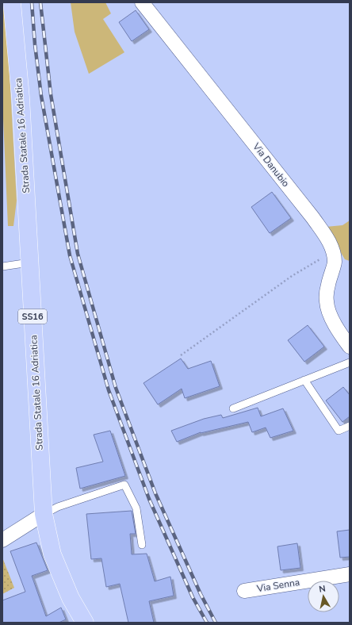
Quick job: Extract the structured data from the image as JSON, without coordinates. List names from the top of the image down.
{
  "streets": {
    "main road": ["Strada Statale 16 Adriatica", "SS16"],
    "street": ["Via Danubio", "Via Senna"]
  },
  "north": "top"
}
